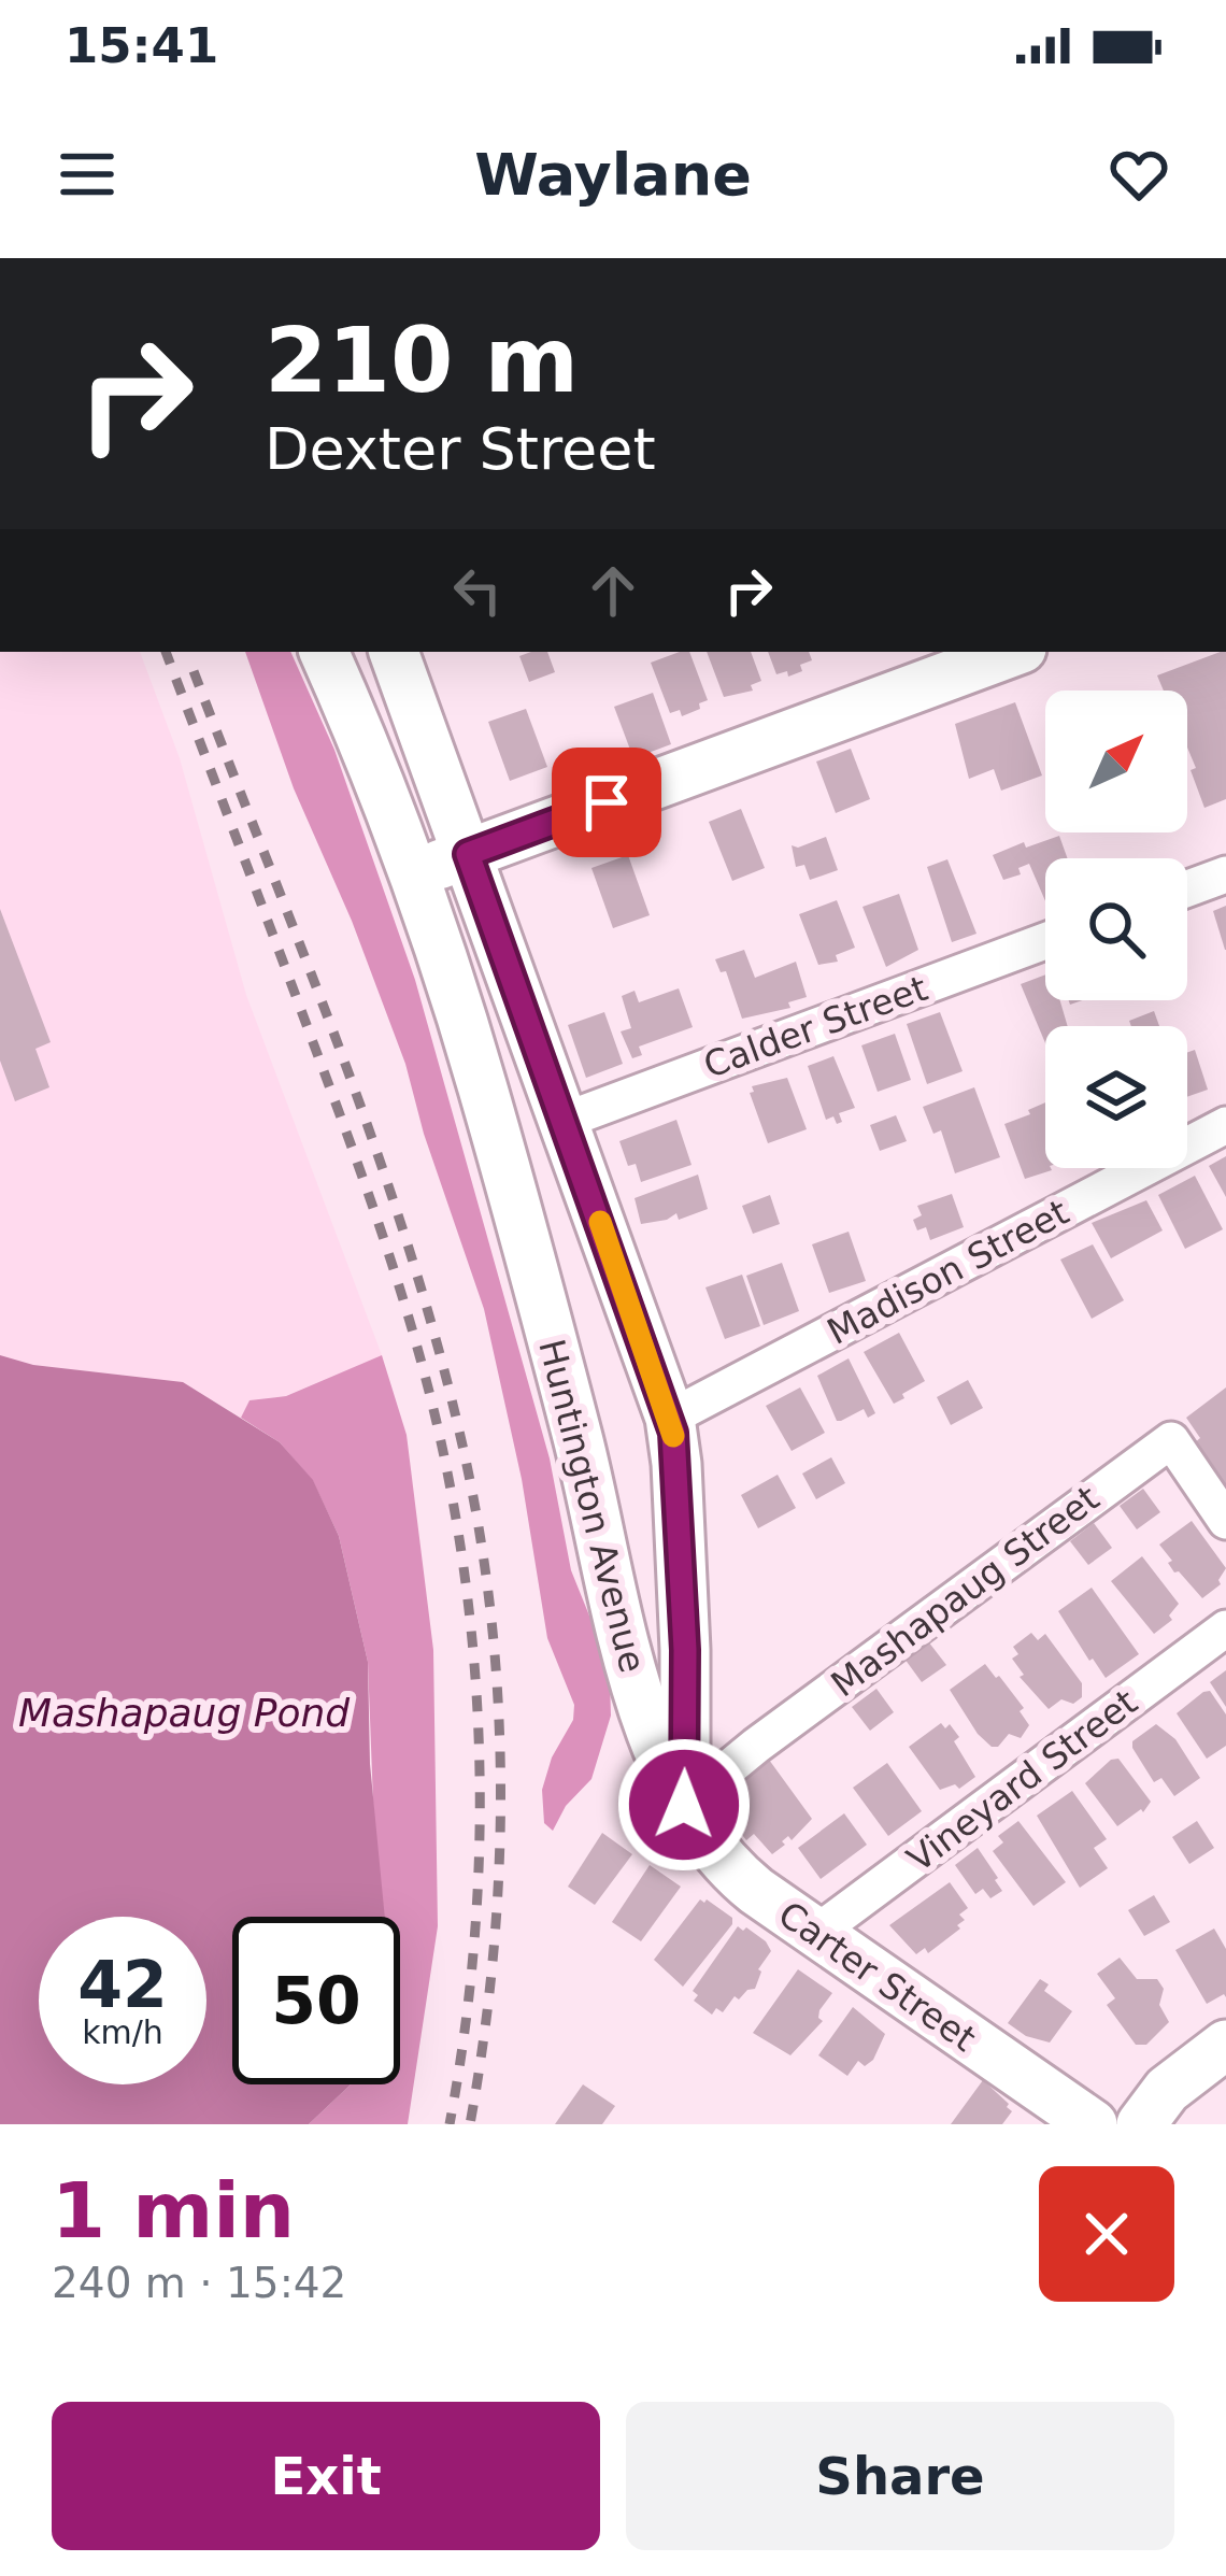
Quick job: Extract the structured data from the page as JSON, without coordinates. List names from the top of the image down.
{
  "streets": {
    "main road": ["Huntington Avenue", "Carter Street"],
    "street": [
      "Calder Street",
      "Madison Street",
      "Mashapaug Street",
      "Vineyard Street"
    ]
  },
  "crossings": [
    ["Calder Street", "Huntington Avenue"],
    ["Madison Street", "Huntington Avenue"],
    ["Huntington Avenue", "Mashapaug Street"],
    ["Huntington Avenue", "Carter Street"],
    ["Mashapaug Street", "Carter Street"],
    ["Vineyard Street", "Carter Street"]
  ],
  "water": ["Mashapaug Pond"],
  "north": "top right",
  "page": {
    "status": "15:41",
    "header": "Waylane",
    "turn": ["210 m", "Dexter Street"],
    "speed": "42 km/h",
    "limit": "50",
    "heading": ["1 min", "240 m · 15:42"],
    "buttons": ["Exit", "Share"]
  }
}
